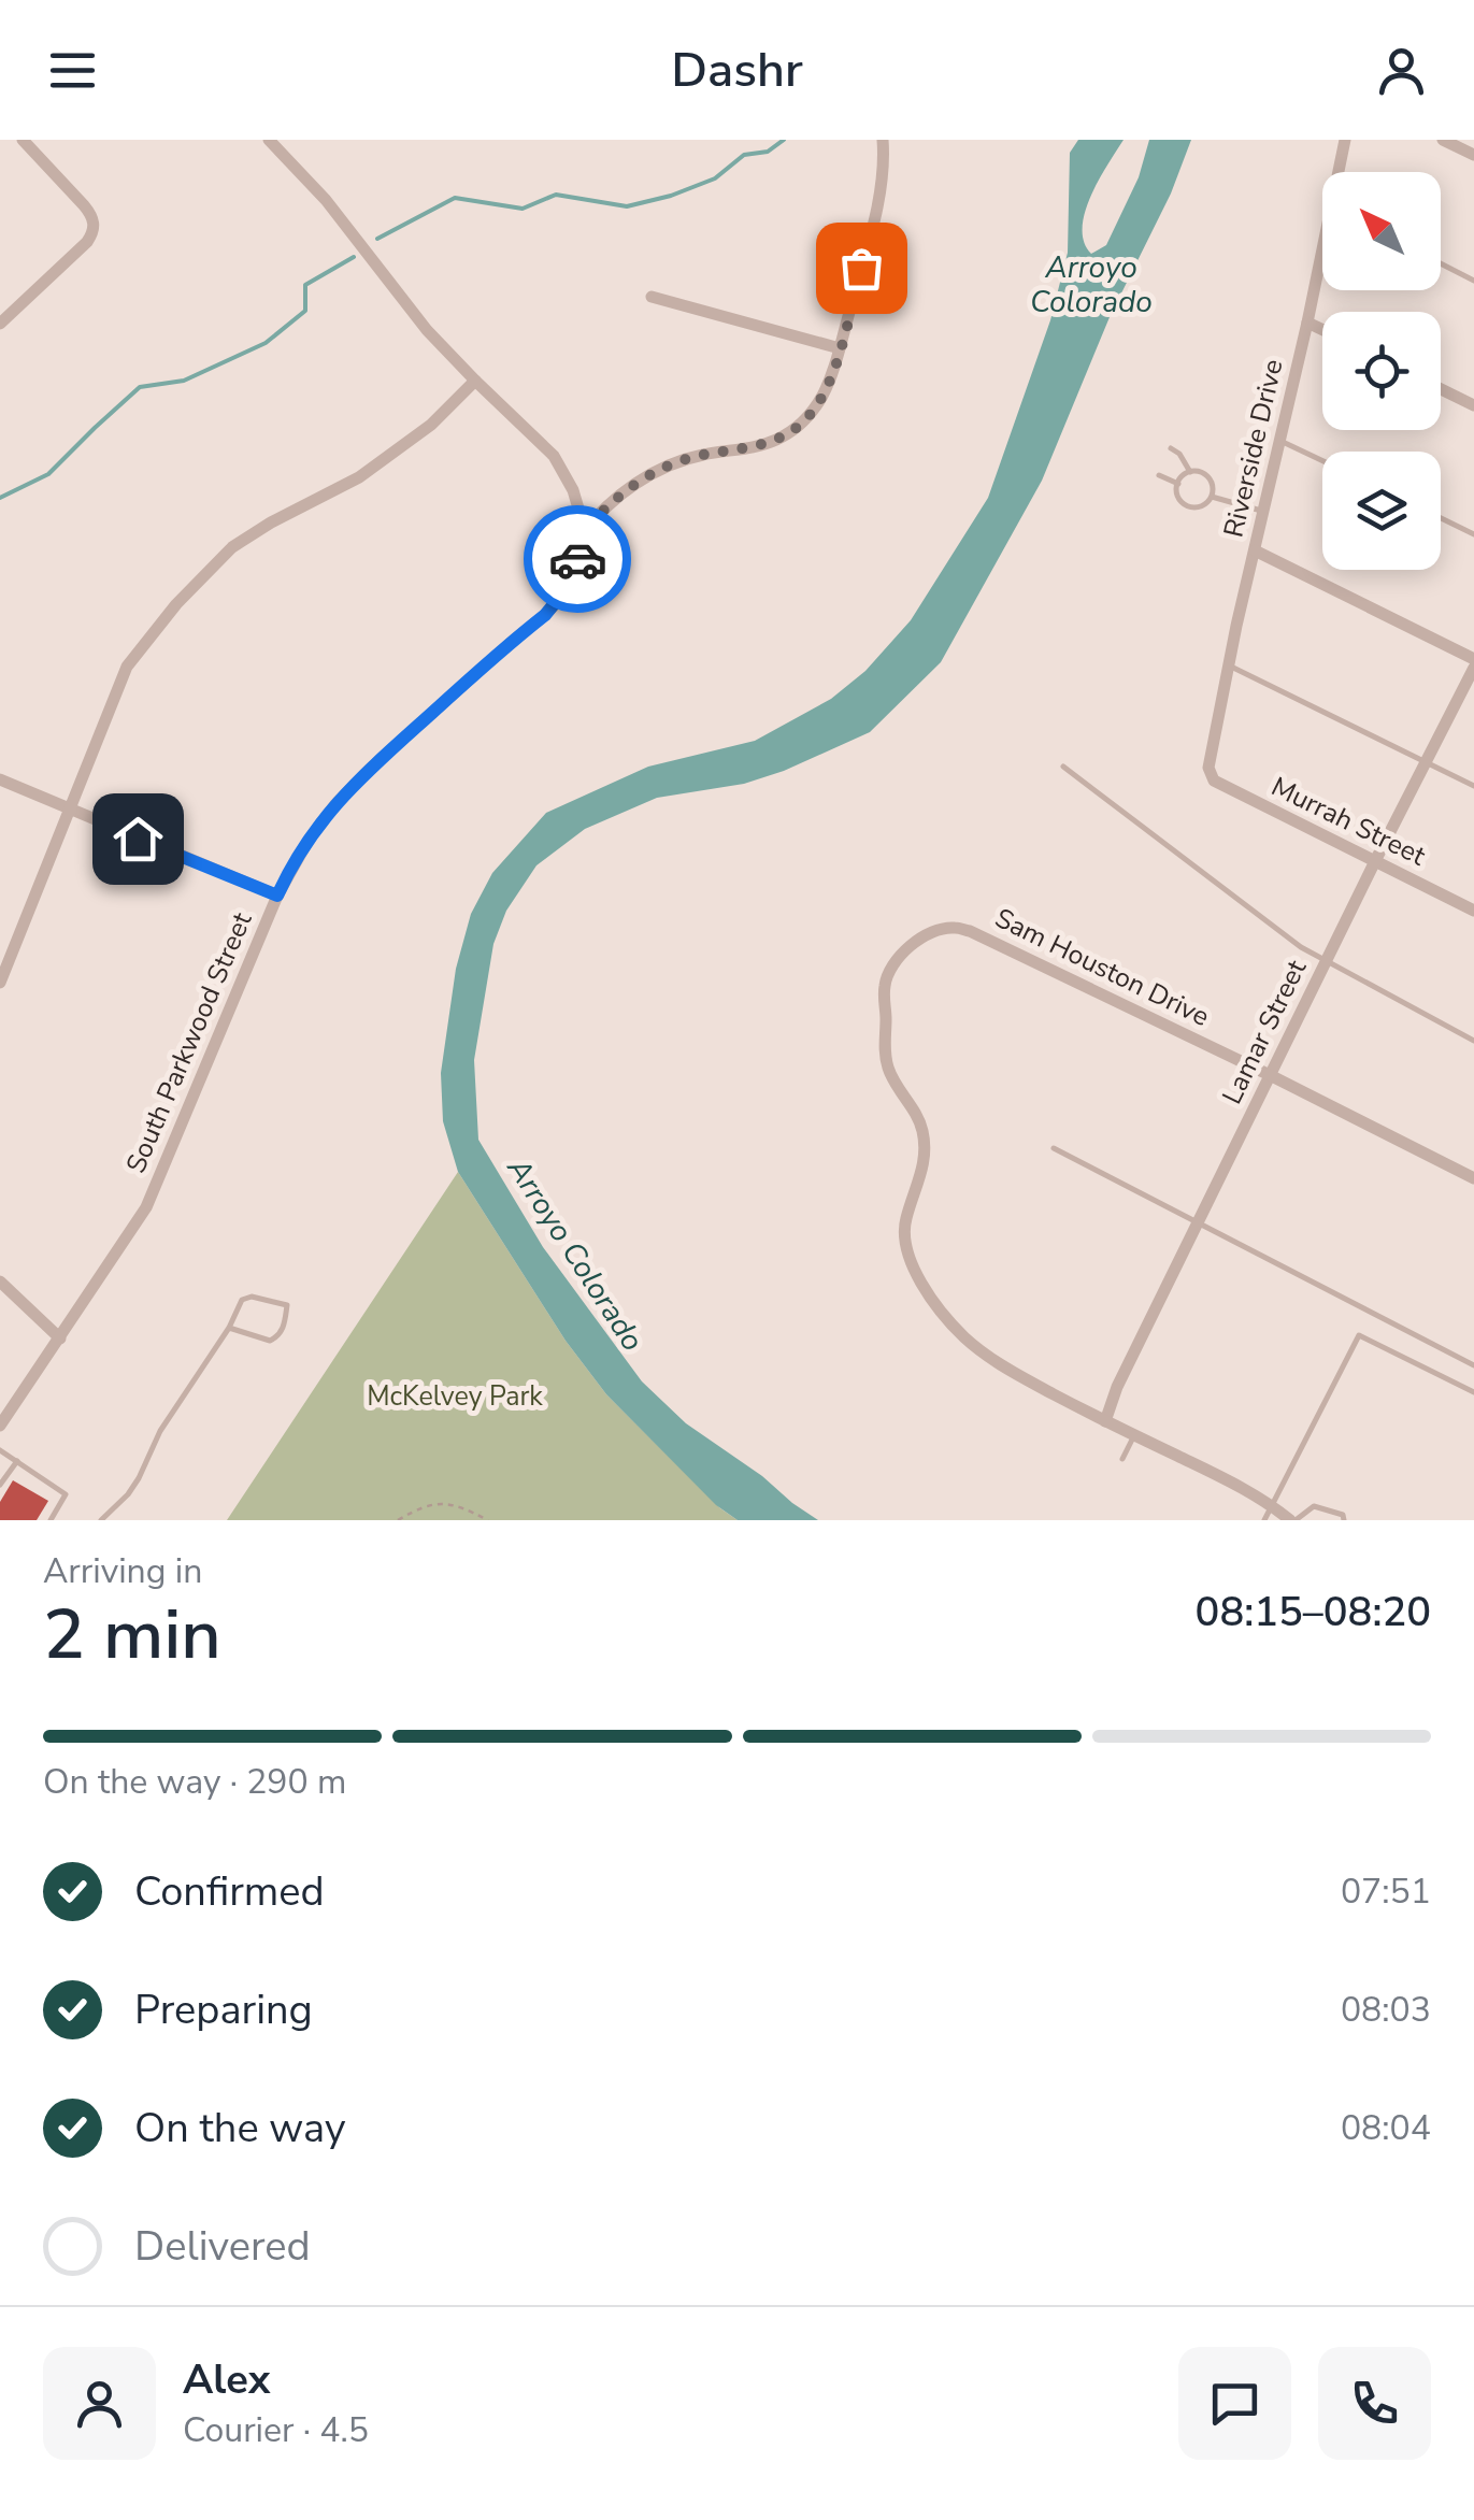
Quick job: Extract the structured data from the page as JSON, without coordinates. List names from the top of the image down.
{
  "streets": {
    "street": [
      "Riverside Drive",
      "Murrah Street",
      "Sam Houston Drive",
      "Lamar Street",
      "South Parkwood Street"
    ]
  },
  "crossings": [
    ["Riverside Drive", "Murrah Street"],
    ["Murrah Street", "Lamar Street"],
    ["Sam Houston Drive", "Lamar Street"]
  ],
  "water": ["Arroyo Colorado"],
  "parks": ["McKelvey Park"],
  "north": "top left",
  "page": {
    "header": "Dashr",
    "heading": ["2 min", "Arriving in", "08:15–08:20"],
    "panel": ["Alex", "Courier · 4.5"],
    "bar": "On the way · 290 m",
    "list": [
      ["Confirmed", "07:51"],
      ["Preparing", "08:03"],
      ["On the way", "08:04"],
      "Delivered"
    ]
  }
}
